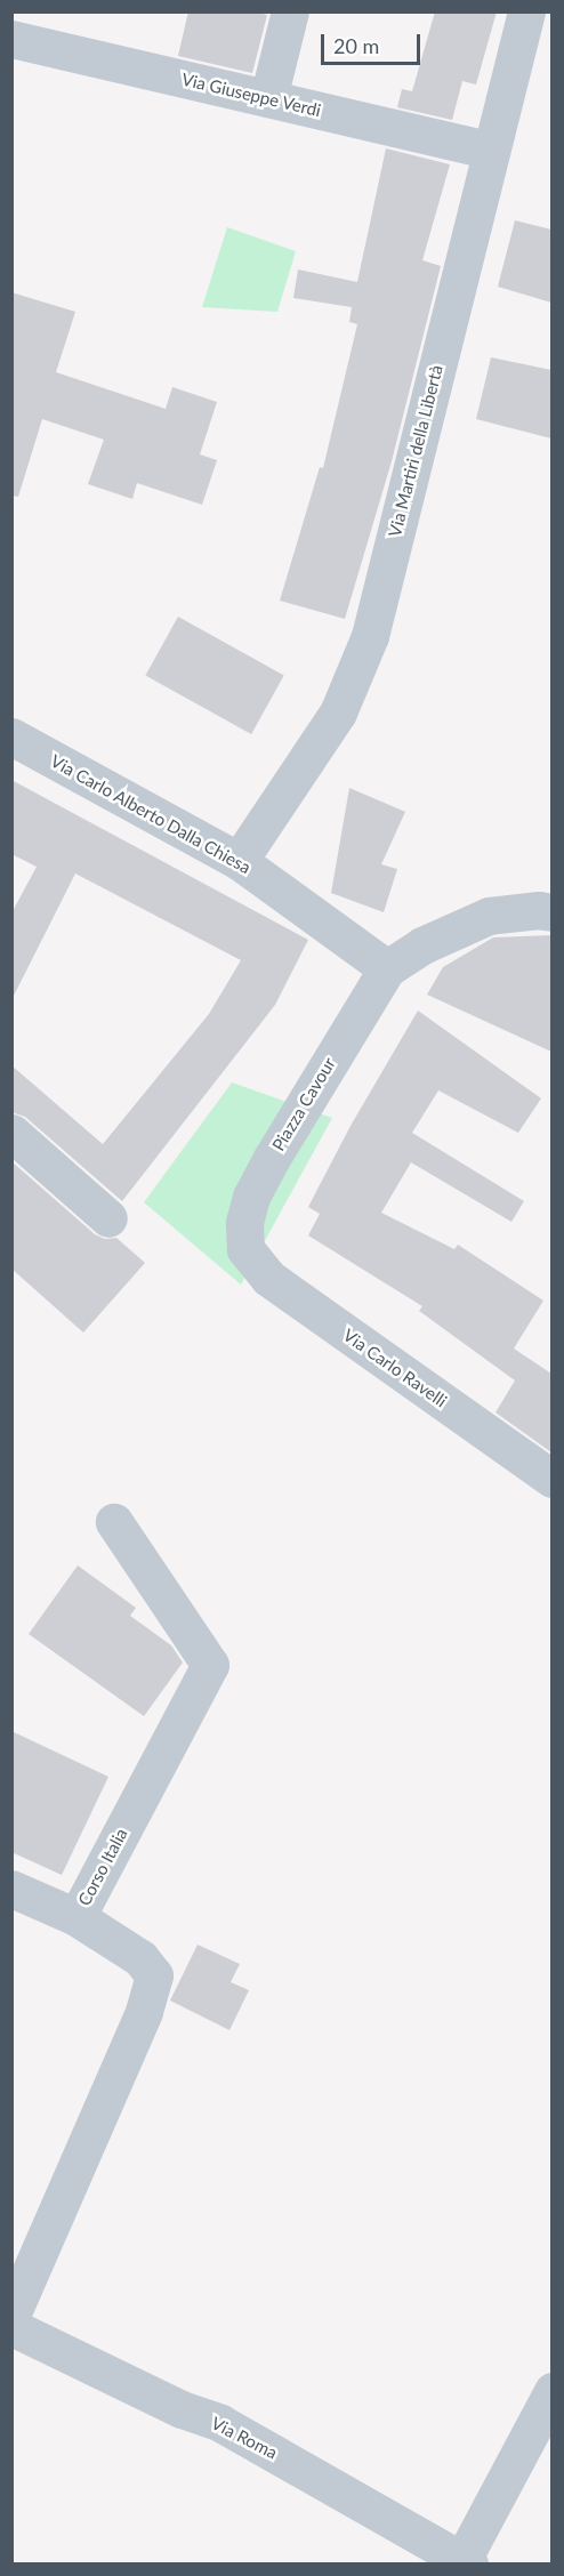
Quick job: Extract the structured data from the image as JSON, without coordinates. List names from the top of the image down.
{
  "streets": {
    "street": [
      "Via Giuseppe Verdi",
      "Via Martiri della Libertà",
      "Via Carlo Alberto Dalla Chiesa",
      "Piazza Cavour",
      "Via Carlo Ravelli",
      "Corso Italia",
      "Via Roma"
    ]
  },
  "crossings": [
    ["Via Giuseppe Verdi", "Via Martiri della Libertà"],
    ["Via Martiri della Libertà", "Via Carlo Alberto Dalla Chiesa"],
    ["Via Carlo Alberto Dalla Chiesa", "Piazza Cavour"],
    ["Piazza Cavour", "Via Carlo Ravelli"]
  ],
  "scale_bar": "20 m"
}
